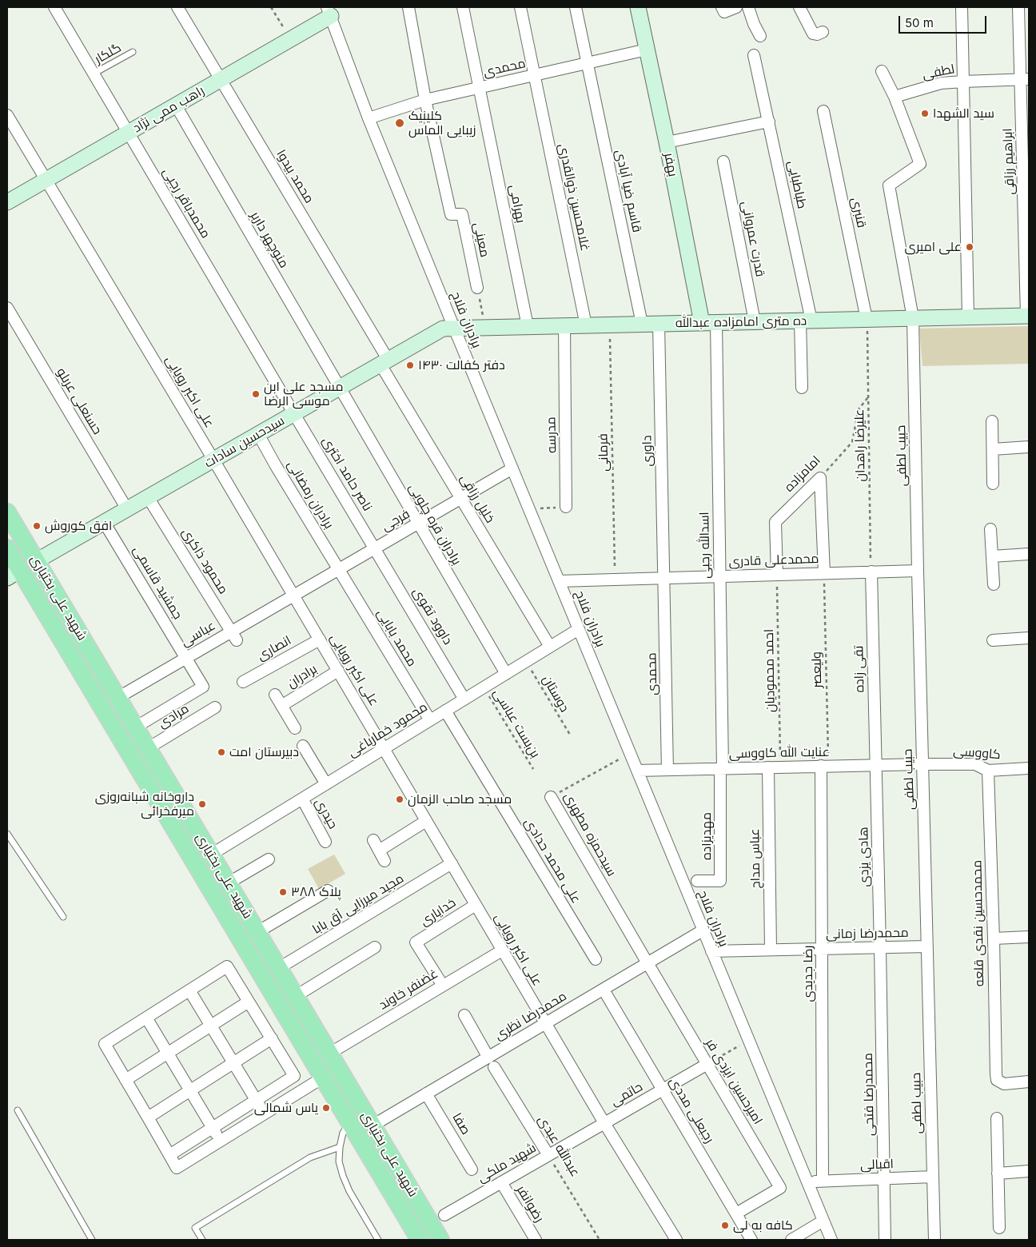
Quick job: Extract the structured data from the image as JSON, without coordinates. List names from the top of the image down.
{
  "streets": {
    "main road": [
      "راهب ممی نژاد",
      "بهفر",
      "ده متری امامزاده عبدالله",
      "سیدحسین سادات",
      "شهید علی بختیاری"
    ],
    "street": [
      "محمدی",
      "لطفی",
      "ابراهیم رزاقی",
      "محمد بیدوا",
      "طباطبایی",
      "قاسم ضیا آبادی",
      "غلامحسین ذوالقدری",
      "محمدباقر رجبی",
      "بهرامی",
      "قنبری",
      "قدرت عمروانی",
      "منوچهر داربر",
      "معینی",
      "برادران فلاح",
      "علی اکبر رویایی",
      "حسنعلی عربلو",
      "مدرسه",
      "داوری",
      "حبیب لطفی",
      "ناصر حامد اختری",
      "امامزاده",
      "برادران رمضانی",
      "خلیل رزاقی",
      "فرجی",
      "برادران قره چلویی",
      "اسدالله رجبی",
      "محمدعلی قادری",
      "محمود ذاکری",
      "جمشید قاسمی",
      "داوود تقوی",
      "عباسی",
      "محمد بابایی",
      "انصاری",
      "تقی زاده",
      "برادران",
      "مرادی",
      "محمود خمارباغی",
      "عنایت‌ الله کاووسی",
      "کاووسی",
      "حیدری",
      "سیدحمزه مطهری",
      "مهدیزاده",
      "هادی یزدی",
      "عباس مداح",
      "علی محمد حدادی",
      "مجید میرزایی آق بابا",
      "خدایاری",
      "محمدحسین نقدی قلعه",
      "محمدرضا زمانی",
      "رضا جدیدی",
      "غضنفر خاوند",
      "محمدرضا نظری",
      "امیرحسین ایزدی فر",
      "حاتمی",
      "محمدرضا فتحی",
      "رجبعلی مددی",
      "صفا",
      "عبدالله عبدی",
      "شهید ملکی",
      "اقبالی",
      "رضوانفر"
    ],
    "lane": ["گلکار"],
    "path": [
      "علیرضا راهدان",
      "فرمانی",
      "ولیعصر",
      "احمد محمودیان",
      "دوستان",
      "بن‌بست عباسی"
    ]
  },
  "crossings": [
    ["گلکار", "محمدباقر رجبی"],
    ["محمدی", "بهفر"],
    ["محمدی", "قاسم ضیا آبادی"],
    ["محمدی", "غلامحسین ذوالقدری"],
    ["محمدی", "بهرامی"],
    ["محمدی", "معینی"],
    ["محمدی", "برادران فلاح"],
    ["محمدی", "داوری"],
    ["محمدی", "محمدعلی قادری"],
    ["محمدی", "عنایت‌ الله کاووسی"],
    ["لطفی", "حبیب لطفی"],
    ["راهب ممی نژاد", "محمد بیدوا"],
    ["راهب ممی نژاد", "محمدباقر رجبی"],
    ["راهب ممی نژاد", "منوچهر داربر"],
    ["راهب ممی نژاد", "برادران فلاح"],
    ["راهب ممی نژاد", "علی اکبر رویایی"],
    ["ابراهیم رزاقی", "ده متری امامزاده عبدالله"],
    ["بهفر", "ده متری امامزاده عبدالله"],
    ["بهفر", "اسدالله رجبی"],
    ["محمد بیدوا", "سیدحسین سادات"],
    ["محمد بیدوا", "خلیل رزاقی"],
    ["طباطبایی", "ده متری امامزاده عبدالله"],
    ["قاسم ضیا آبادی", "ده متری امامزاده عبدالله"],
    ["غلامحسین ذوالقدری", "ده متری امامزاده عبدالله"],
    ["محمدباقر رجبی", "سیدحسین سادات"],
    ["محمدباقر رجبی", "ناصر حامد اختری"],
    ["بهرامی", "ده متری امامزاده عبدالله"],
    ["قنبری", "ده متری امامزاده عبدالله"],
    ["قنبری", "علیرضا راهدان"],
    ["قدرت عمروانی", "ده متری امامزاده عبدالله"],
    ["منوچهر داربر", "سیدحسین سادات"],
    ["منوچهر داربر", "برادران قره چلویی"],
    ["برادران فلاح", "ده متری امامزاده عبدالله"],
    ["برادران فلاح", "سیدحسین سادات"],
    ["برادران فلاح", "فرجی"],
    ["برادران فلاح", "محمدعلی قادری"],
    ["برادران فلاح", "محمود خمارباغی"],
    ["برادران فلاح", "عنایت‌ الله کاووسی"],
    ["برادران فلاح", "سیدحمزه مطهری"],
    ["برادران فلاح", "محمدرضا زمانی"],
    ["برادران فلاح", "محمدرضا نظری"],
    ["برادران فلاح", "اقبالی"],
    ["ده متری امامزاده عبدالله", "مدرسه"],
    ["ده متری امامزاده عبدالله", "سیدحسین سادات"],
    ["ده متری امامزاده عبدالله", "علیرضا راهدان"],
    ["ده متری امامزاده عبدالله", "داوری"],
    ["ده متری امامزاده عبدالله", "فرمانی"],
    ["ده متری امامزاده عبدالله", "حبیب لطفی"],
    ["ده متری امامزاده عبدالله", "اسدالله رجبی"],
    ["علی اکبر رویایی", "سیدحسین سادات"],
    ["علی اکبر رویایی", "فرجی"],
    ["علی اکبر رویایی", "عباسی"],
    ["علی اکبر رویایی", "انصاری"],
    ["علی اکبر رویایی", "برادران"],
    ["علی اکبر رویایی", "محمود خمارباغی"],
    ["علی اکبر رویایی", "مجید میرزایی آق بابا"],
    ["علی اکبر رویایی", "خدایاری"],
    ["علی اکبر رویایی", "غضنفر خاوند"],
    ["علی اکبر رویایی", "محمدرضا نظری"],
    ["علی اکبر رویایی", "حاتمی"],
    ["علی اکبر رویایی", "شهید ملکی"],
    ["حسنعلی عربلو", "سیدحسین سادات"],
    ["سیدحسین سادات", "ناصر حامد اختری"],
    ["سیدحسین سادات", "برادران رمضانی"],
    ["سیدحسین سادات", "خلیل رزاقی"],
    ["سیدحسین سادات", "برادران قره چلویی"],
    ["سیدحسین سادات", "محمود ذاکری"],
    ["سیدحسین سادات", "جمشید قاسمی"],
    ["سیدحسین سادات", "شهید علی بختیاری"],
    ["علیرضا راهدان", "امامزاده"],
    ["علیرضا راهدان", "محمدعلی قادری"],
    ["علیرضا راهدان", "تقی زاده"],
    ["داوری", "محمدعلی قادری"],
    ["فرمانی", "محمدعلی قادری"],
    ["حبیب لطفی", "محمدعلی قادری"],
    ["حبیب لطفی", "عنایت‌ الله کاووسی"],
    ["حبیب لطفی", "کاووسی"],
    ["حبیب لطفی", "محمدرضا زمانی"],
    ["حبیب لطفی", "اقبالی"],
    ["ناصر حامد اختری", "فرجی"],
    ["ناصر حامد اختری", "داوود تقوی"],
    ["امامزاده", "محمدعلی قادری"],
    ["امامزاده", "احمد محمودیان"],
    ["برادران رمضانی", "فرجی"],
    ["برادران رمضانی", "محمد بابایی"],
    ["خلیل رزاقی", "فرجی"],
    ["خلیل رزاقی", "محمود خمارباغی"],
    ["فرجی", "برادران قره چلویی"],
    ["فرجی", "داوود تقوی"],
    ["فرجی", "عباسی"],
    ["فرجی", "محمد بابایی"],
    ["برادران قره چلویی", "محمود خمارباغی"],
    ["اسدالله رجبی", "محمدعلی قادری"],
    ["اسدالله رجبی", "عنایت‌ الله کاووسی"],
    ["اسدالله رجبی", "مهدیزاده"],
    ["محمدعلی قادری", "تقی زاده"],
    ["محمدعلی قادری", "ولیعصر"],
    ["محمدعلی قادری", "احمد محمودیان"],
    ["محمود ذاکری", "عباسی"],
    ["جمشید قاسمی", "شهید علی بختیاری"],
    ["جمشید قاسمی", "عباسی"],
    ["شهید علی بختیاری", "عباسی"],
    ["شهید علی بختیاری", "مرادی"],
    ["شهید علی بختیاری", "محمود خمارباغی"],
    ["شهید علی بختیاری", "مجید میرزایی آق بابا"],
    ["شهید علی بختیاری", "غضنفر خاوند"],
    ["شهید علی بختیاری", "محمدرضا نظری"],
    ["داوود تقوی", "محمود خمارباغی"],
    ["محمد بابایی", "محمود خمارباغی"],
    ["تقی زاده", "عنایت‌ الله کاووسی"],
    ["تقی زاده", "هادی یزدی"],
    ["ولیعصر", "عنایت‌ الله کاووسی"],
    ["ولیعصر", "رضا جدیدی"],
    ["احمد محمودیان", "عنایت‌ الله کاووسی"],
    ["دوستان", "محمود خمارباغی"],
    ["بن‌بست عباسی", "محمود خمارباغی"],
    ["محمود خمارباغی", "حیدری"],
    ["محمود خمارباغی", "علی محمد حدادی"],
    ["عنایت‌ الله کاووسی", "کاووسی"],
    ["عنایت‌ الله کاووسی", "مهدیزاده"],
    ["عنایت‌ الله کاووسی", "هادی یزدی"],
    ["عنایت‌ الله کاووسی", "عباس مداح"],
    ["عنایت‌ الله کاووسی", "رضا جدیدی"],
    ["کاووسی", "محمدحسین نقدی قلعه"],
    ["سیدحمزه مطهری", "محمدرضا نظری"],
    ["سیدحمزه مطهری", "امیرحسین ایزدی فر"],
    ["هادی یزدی", "محمدرضا زمانی"],
    ["هادی یزدی", "محمدرضا فتحی"],
    ["عباس مداح", "محمدرضا زمانی"],
    ["خدایاری", "غضنفر خاوند"],
    ["محمدرضا زمانی", "رضا جدیدی"],
    ["محمدرضا زمانی", "محمدرضا فتحی"],
    ["رضا جدیدی", "اقبالی"],
    ["محمدرضا نظری", "امیرحسین ایزدی فر"],
    ["محمدرضا نظری", "صفا"],
    ["محمدرضا نظری", "عبدالله عبدی"],
    ["امیرحسین ایزدی فر", "حاتمی"],
    ["امیرحسین ایزدی فر", "رجبعلی مددی"],
    ["حاتمی", "رجبعلی مددی"],
    ["حاتمی", "شهید ملکی"],
    ["محمدرضا فتحی", "اقبالی"],
    ["عبدالله عبدی", "شهید ملکی"],
    ["شهید ملکی", "رضوانفر"]
  ],
  "places": [
    "سید الشهدا",
    "کلینیک زیبایی الماس",
    "علی امیری",
    "دفتر کفالت ۱۴۳۰",
    "مسجد علی ابن موسی الرضا",
    "افق کوروش",
    "دبیرستان امت",
    "مسجد صاحب الزمان",
    "داروخانه شبانه‌روزی میرفخرائی",
    "پلاک ۳۸۸",
    "یاس شمالی",
    "کافه به لی"
  ],
  "scale_bar": "50 m"
}
